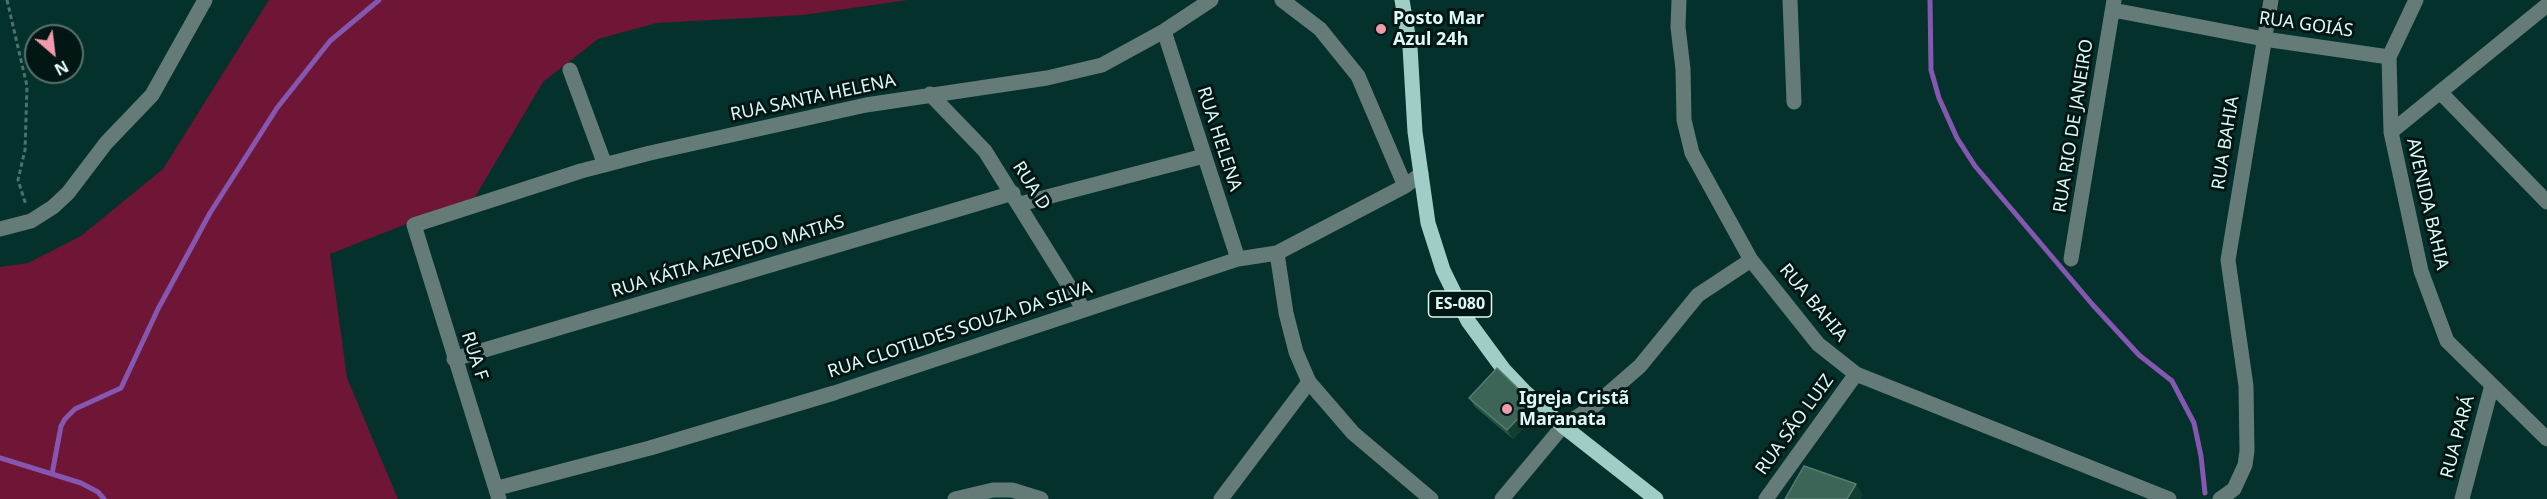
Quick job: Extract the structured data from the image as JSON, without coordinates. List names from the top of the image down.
{
  "streets": {
    "main road": ["ES-080"],
    "street": [
      "RUA GOIÁS",
      "RUA SANTA HELENA",
      "RUA RIO DE JANEIRO",
      "RUA HELENA",
      "RUA BAHIA",
      "RUA D",
      "AVENIDA BAHIA",
      "RUA KÁTIA AZEVEDO MATIAS",
      "RUA CLOTILDES SOUZA DA SILVA",
      "RUA F",
      "RUA SÃO LUIZ",
      "RUA PARÁ"
    ]
  },
  "crossings": [
    ["RUA GOIÁS", "RUA RIO DE JANEIRO"],
    ["RUA GOIÁS", "RUA BAHIA"],
    ["RUA SANTA HELENA", "RUA HELENA"],
    ["RUA SANTA HELENA", "RUA D"],
    ["RUA SANTA HELENA", "RUA F"],
    ["RUA HELENA", "RUA KÁTIA AZEVEDO MATIAS"],
    ["RUA HELENA", "RUA CLOTILDES SOUZA DA SILVA"],
    ["RUA BAHIA", "RUA SÃO LUIZ"],
    ["RUA D", "RUA KÁTIA AZEVEDO MATIAS"],
    ["RUA D", "RUA CLOTILDES SOUZA DA SILVA"],
    ["AVENIDA BAHIA", "RUA PARÁ"],
    ["RUA KÁTIA AZEVEDO MATIAS", "RUA F"],
    ["ES-080", "RUA CLOTILDES SOUZA DA SILVA"],
    ["RUA CLOTILDES SOUZA DA SILVA", "RUA F"]
  ],
  "places": ["Posto Mar Azul 24h", "Igreja Cristã Maranata"],
  "north": "bottom right"
}
